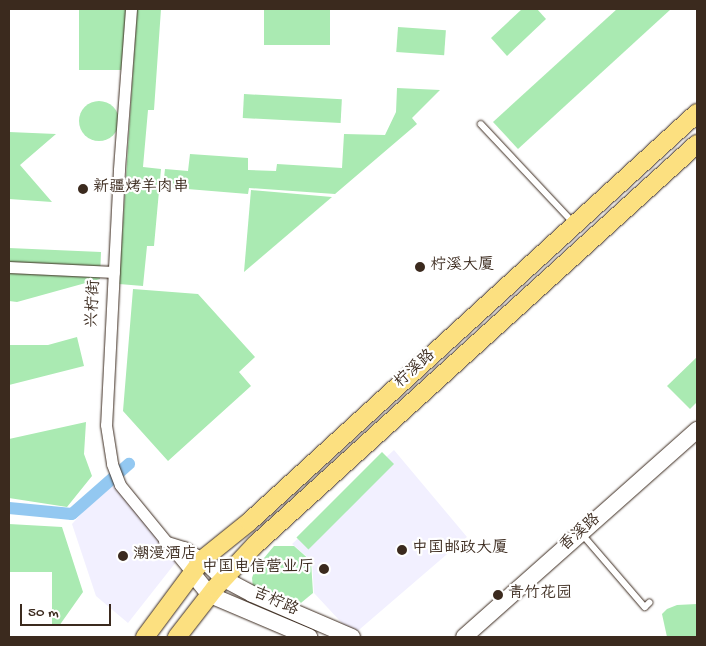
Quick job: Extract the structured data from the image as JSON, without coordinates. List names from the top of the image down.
{
  "streets": {
    "main road": ["柠溪路"],
    "street": ["兴柠街", "香溪路", "吉柠路"]
  },
  "crossings": [
    ["兴柠街", "柠溪路"],
    ["柠溪路", "吉柠路"]
  ],
  "places": [
    "新疆烤羊肉串",
    "柠溪大厦",
    "中国邮政大厦",
    "潮漫酒店",
    "中国电信营业厅",
    "青竹花园"
  ],
  "scale_bar": "50 m"
}
